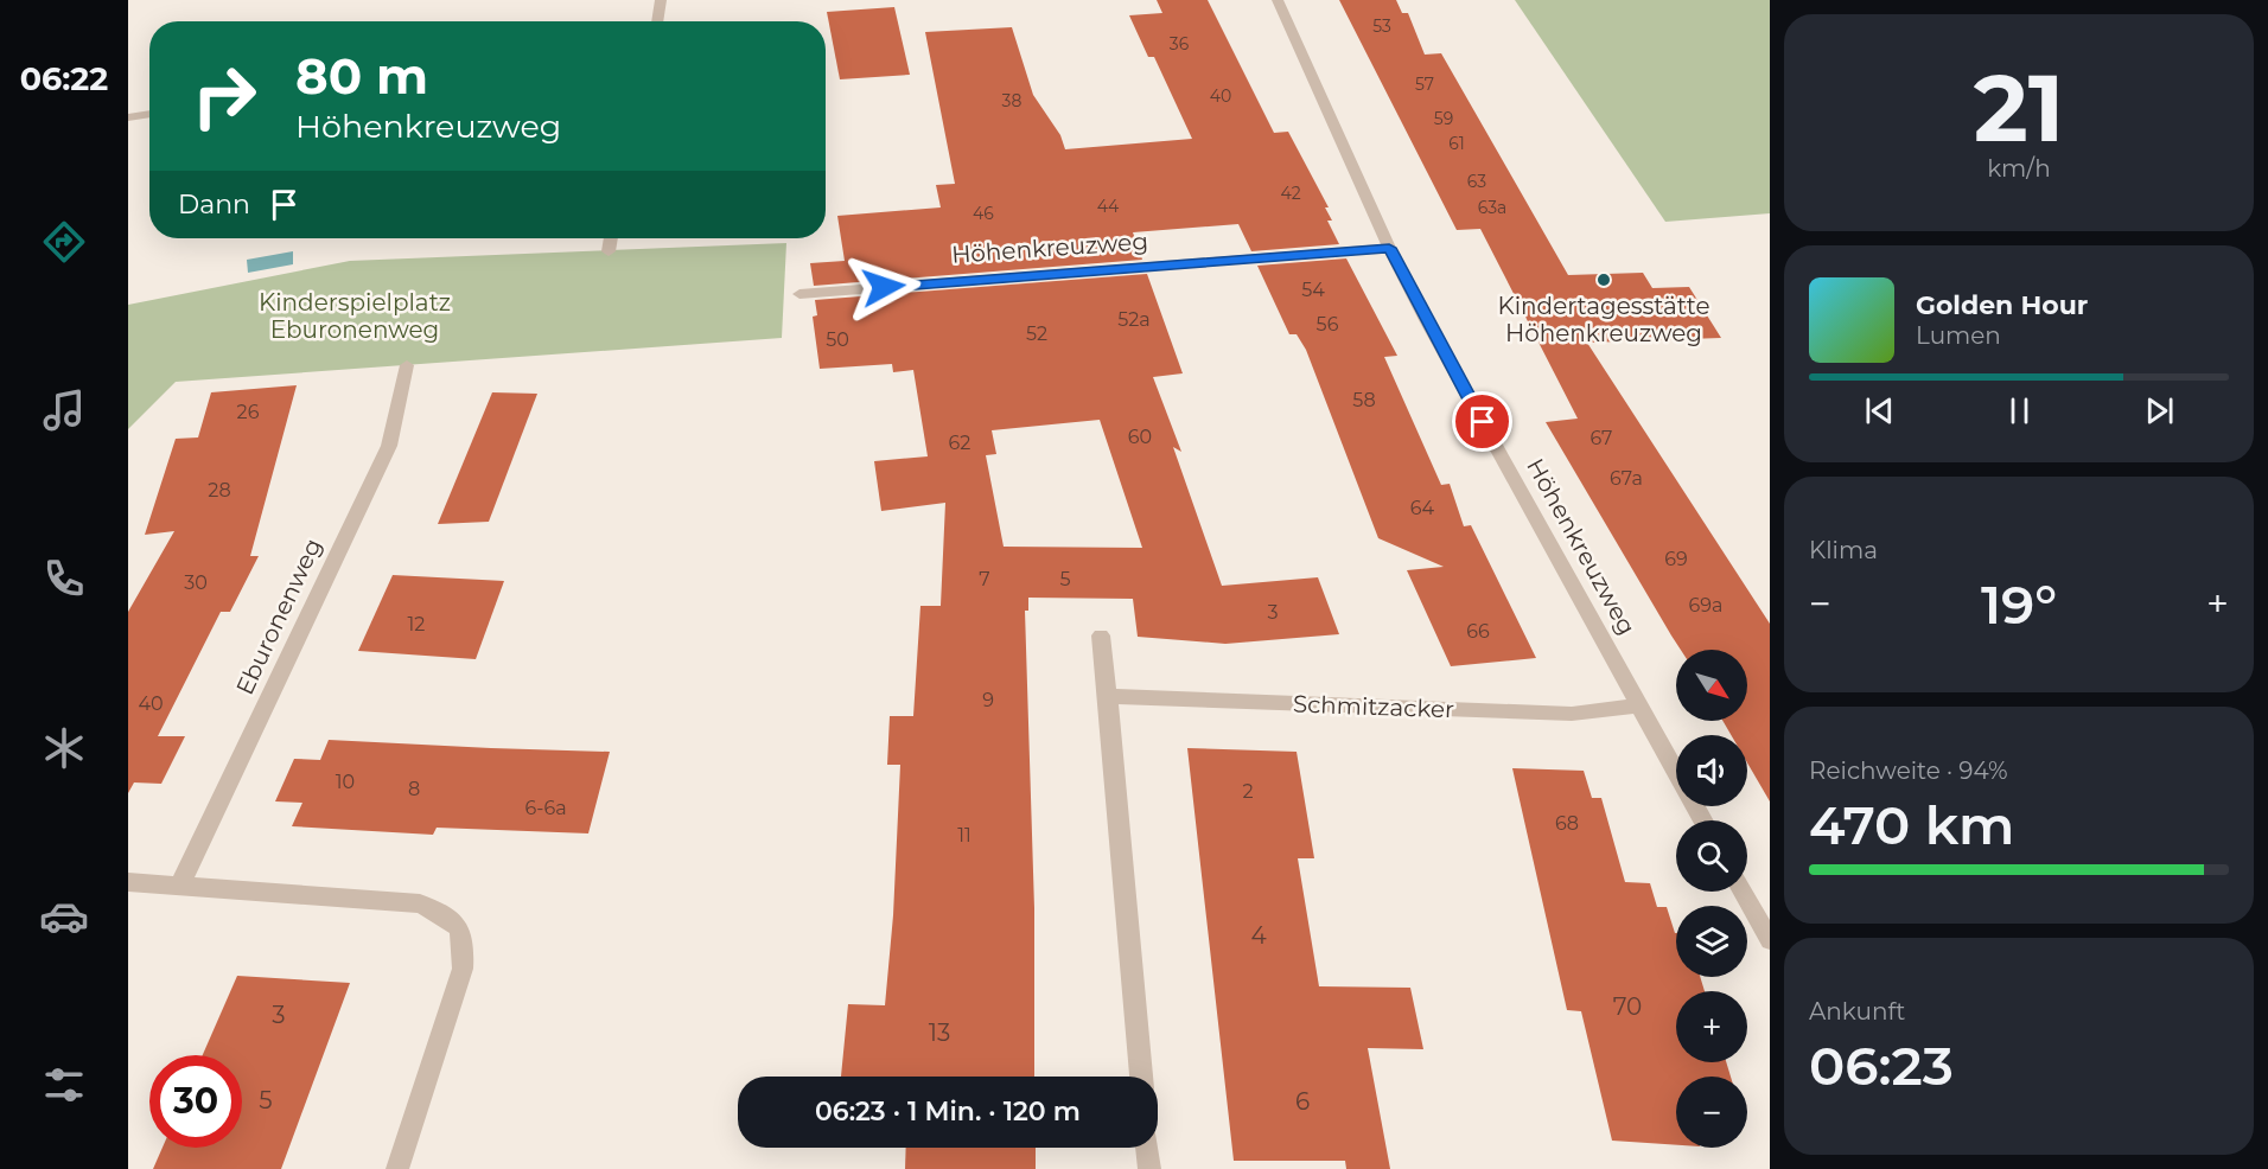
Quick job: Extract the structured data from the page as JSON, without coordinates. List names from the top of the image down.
{
  "streets": {
    "street": ["Höhenkreuzweg", "Eburonenweg", "Schmitzacker"]
  },
  "crossings": [
    ["Höhenkreuzweg", "Schmitzacker"]
  ],
  "parks": ["Kinderspielplatz Eburonenweg"],
  "places": ["Kindertagesstätte Höhenkreuzweg"],
  "house_numbers": [
    "53",
    "36",
    "57",
    "40",
    "38",
    "59",
    "61",
    "63",
    "42",
    "44",
    "63a",
    "46",
    "54",
    "52a",
    "56",
    "52",
    "50",
    "58",
    "26",
    "60",
    "67",
    "62",
    "67a",
    "28",
    "64",
    "69",
    "7",
    "5",
    "30",
    "69a",
    "3",
    "12",
    "66",
    "9",
    "40",
    "10",
    "8",
    "2",
    "6-6a",
    "68",
    "11",
    "4",
    "70",
    "3",
    "13",
    "5",
    "6"
  ],
  "north": "bottom right",
  "page": {
    "tabs": "06:22",
    "tile": [
      ["21", "km/h"],
      "Klima",
      ["Reichweite · 94%", "470 km"],
      ["Ankunft", "06:23"]
    ],
    "turn": ["80 m", "Höhenkreuzweg"],
    "then": "Dann",
    "song": ["Golden Hour", "Lumen"],
    "heat": ["−", "19°", "+"],
    "map_buttons": ["+", "−"],
    "limit": "30",
    "trip": "06:23 · 1 Min. · 120 m"
  }
}
